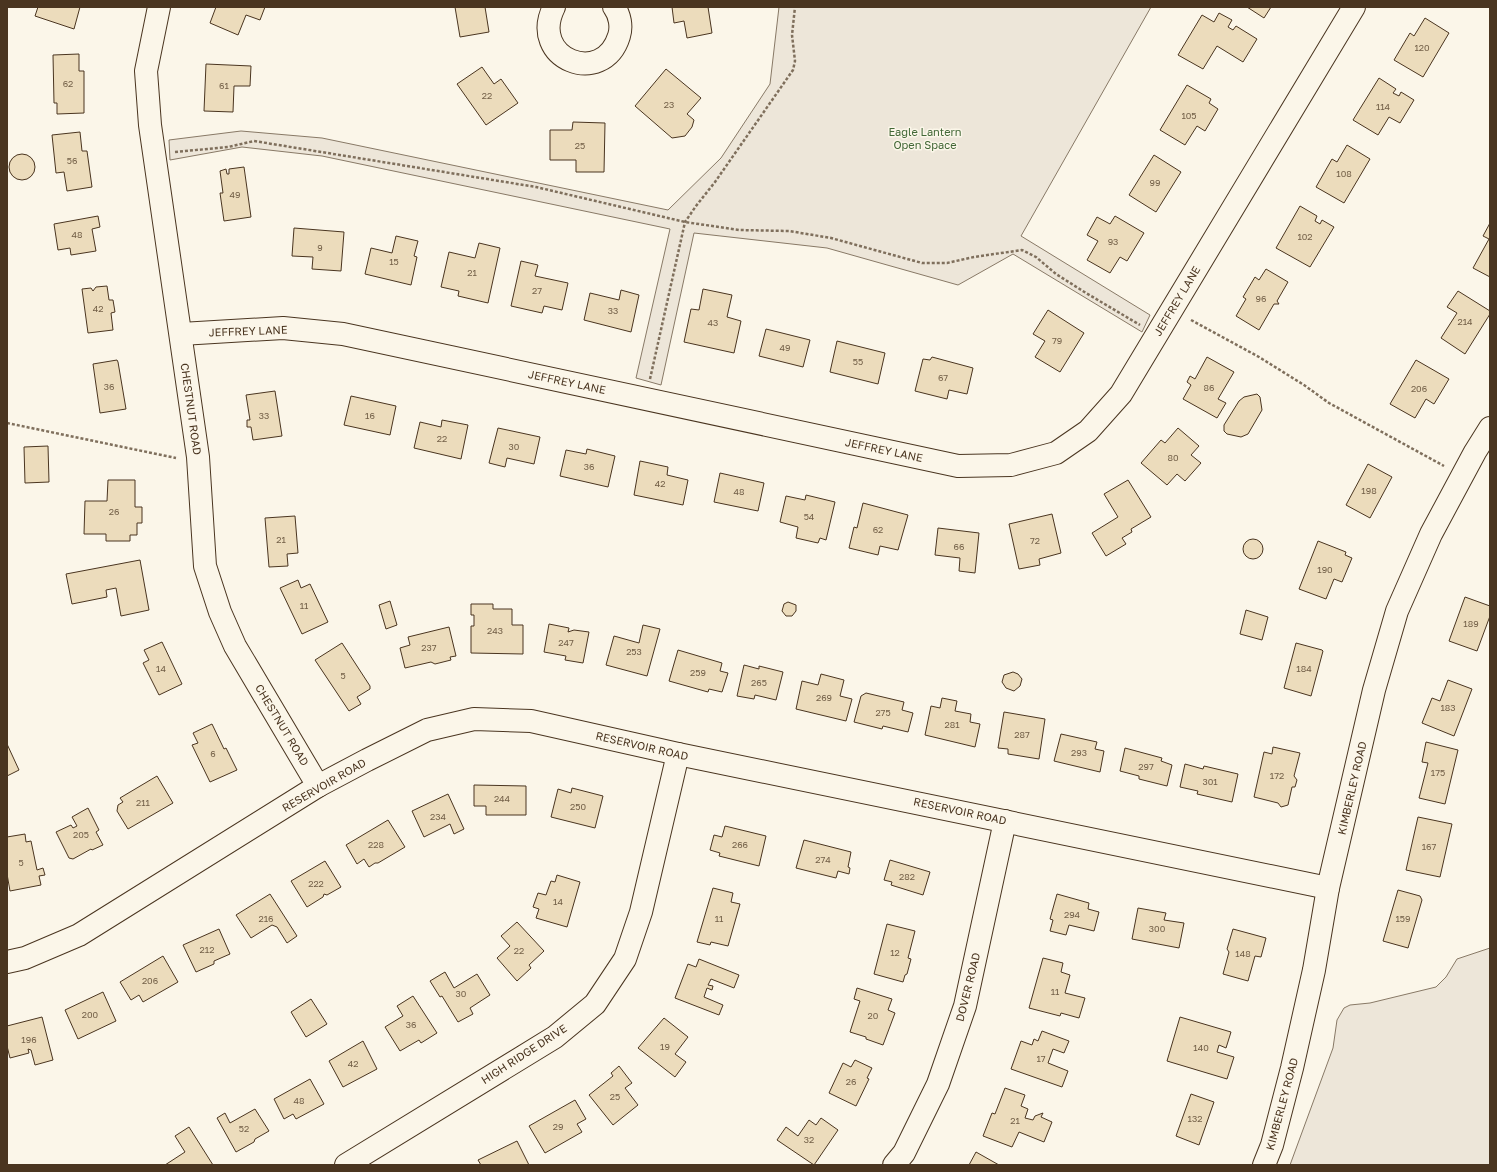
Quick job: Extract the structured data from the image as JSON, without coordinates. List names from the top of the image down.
{
  "streets": {
    "street": [
      "JEFFREY LANE",
      "CHESTNUT ROAD",
      "RESERVOIR ROAD",
      "KIMBERLEY ROAD",
      "DOVER ROAD",
      "HIGH RIDGE DRIVE"
    ]
  },
  "crossings": [
    ["JEFFREY LANE", "CHESTNUT ROAD"],
    ["CHESTNUT ROAD", "RESERVOIR ROAD"],
    ["RESERVOIR ROAD", "KIMBERLEY ROAD"],
    ["RESERVOIR ROAD", "DOVER ROAD"],
    ["RESERVOIR ROAD", "HIGH RIDGE DRIVE"]
  ],
  "parks": ["Eagle Lantern Open Space"],
  "house_numbers": [
    "120",
    "62",
    "61",
    "22",
    "23",
    "114",
    "105",
    "25",
    "56",
    "108",
    "99",
    "49",
    "48",
    "102",
    "93",
    "9",
    "15",
    "21",
    "27",
    "96",
    "42",
    "33",
    "214",
    "43",
    "79",
    "49",
    "55",
    "67",
    "36",
    "86",
    "206",
    "33",
    "16",
    "22",
    "30",
    "80",
    "36",
    "42",
    "198",
    "48",
    "26",
    "54",
    "62",
    "21",
    "72",
    "66",
    "190",
    "11",
    "189",
    "243",
    "247",
    "237",
    "253",
    "14",
    "184",
    "259",
    "5",
    "265",
    "269",
    "183",
    "275",
    "281",
    "287",
    "293",
    "6",
    "297",
    "175",
    "172",
    "301",
    "244",
    "211",
    "250",
    "234",
    "205",
    "228",
    "266",
    "167",
    "274",
    "5",
    "282",
    "222",
    "14",
    "294",
    "216",
    "11",
    "159",
    "300",
    "212",
    "22",
    "12",
    "148",
    "206",
    "11",
    "30",
    "200",
    "20",
    "36",
    "196",
    "19",
    "140",
    "17",
    "42",
    "26",
    "25",
    "48",
    "132",
    "21",
    "29",
    "52",
    "32"
  ]
}
